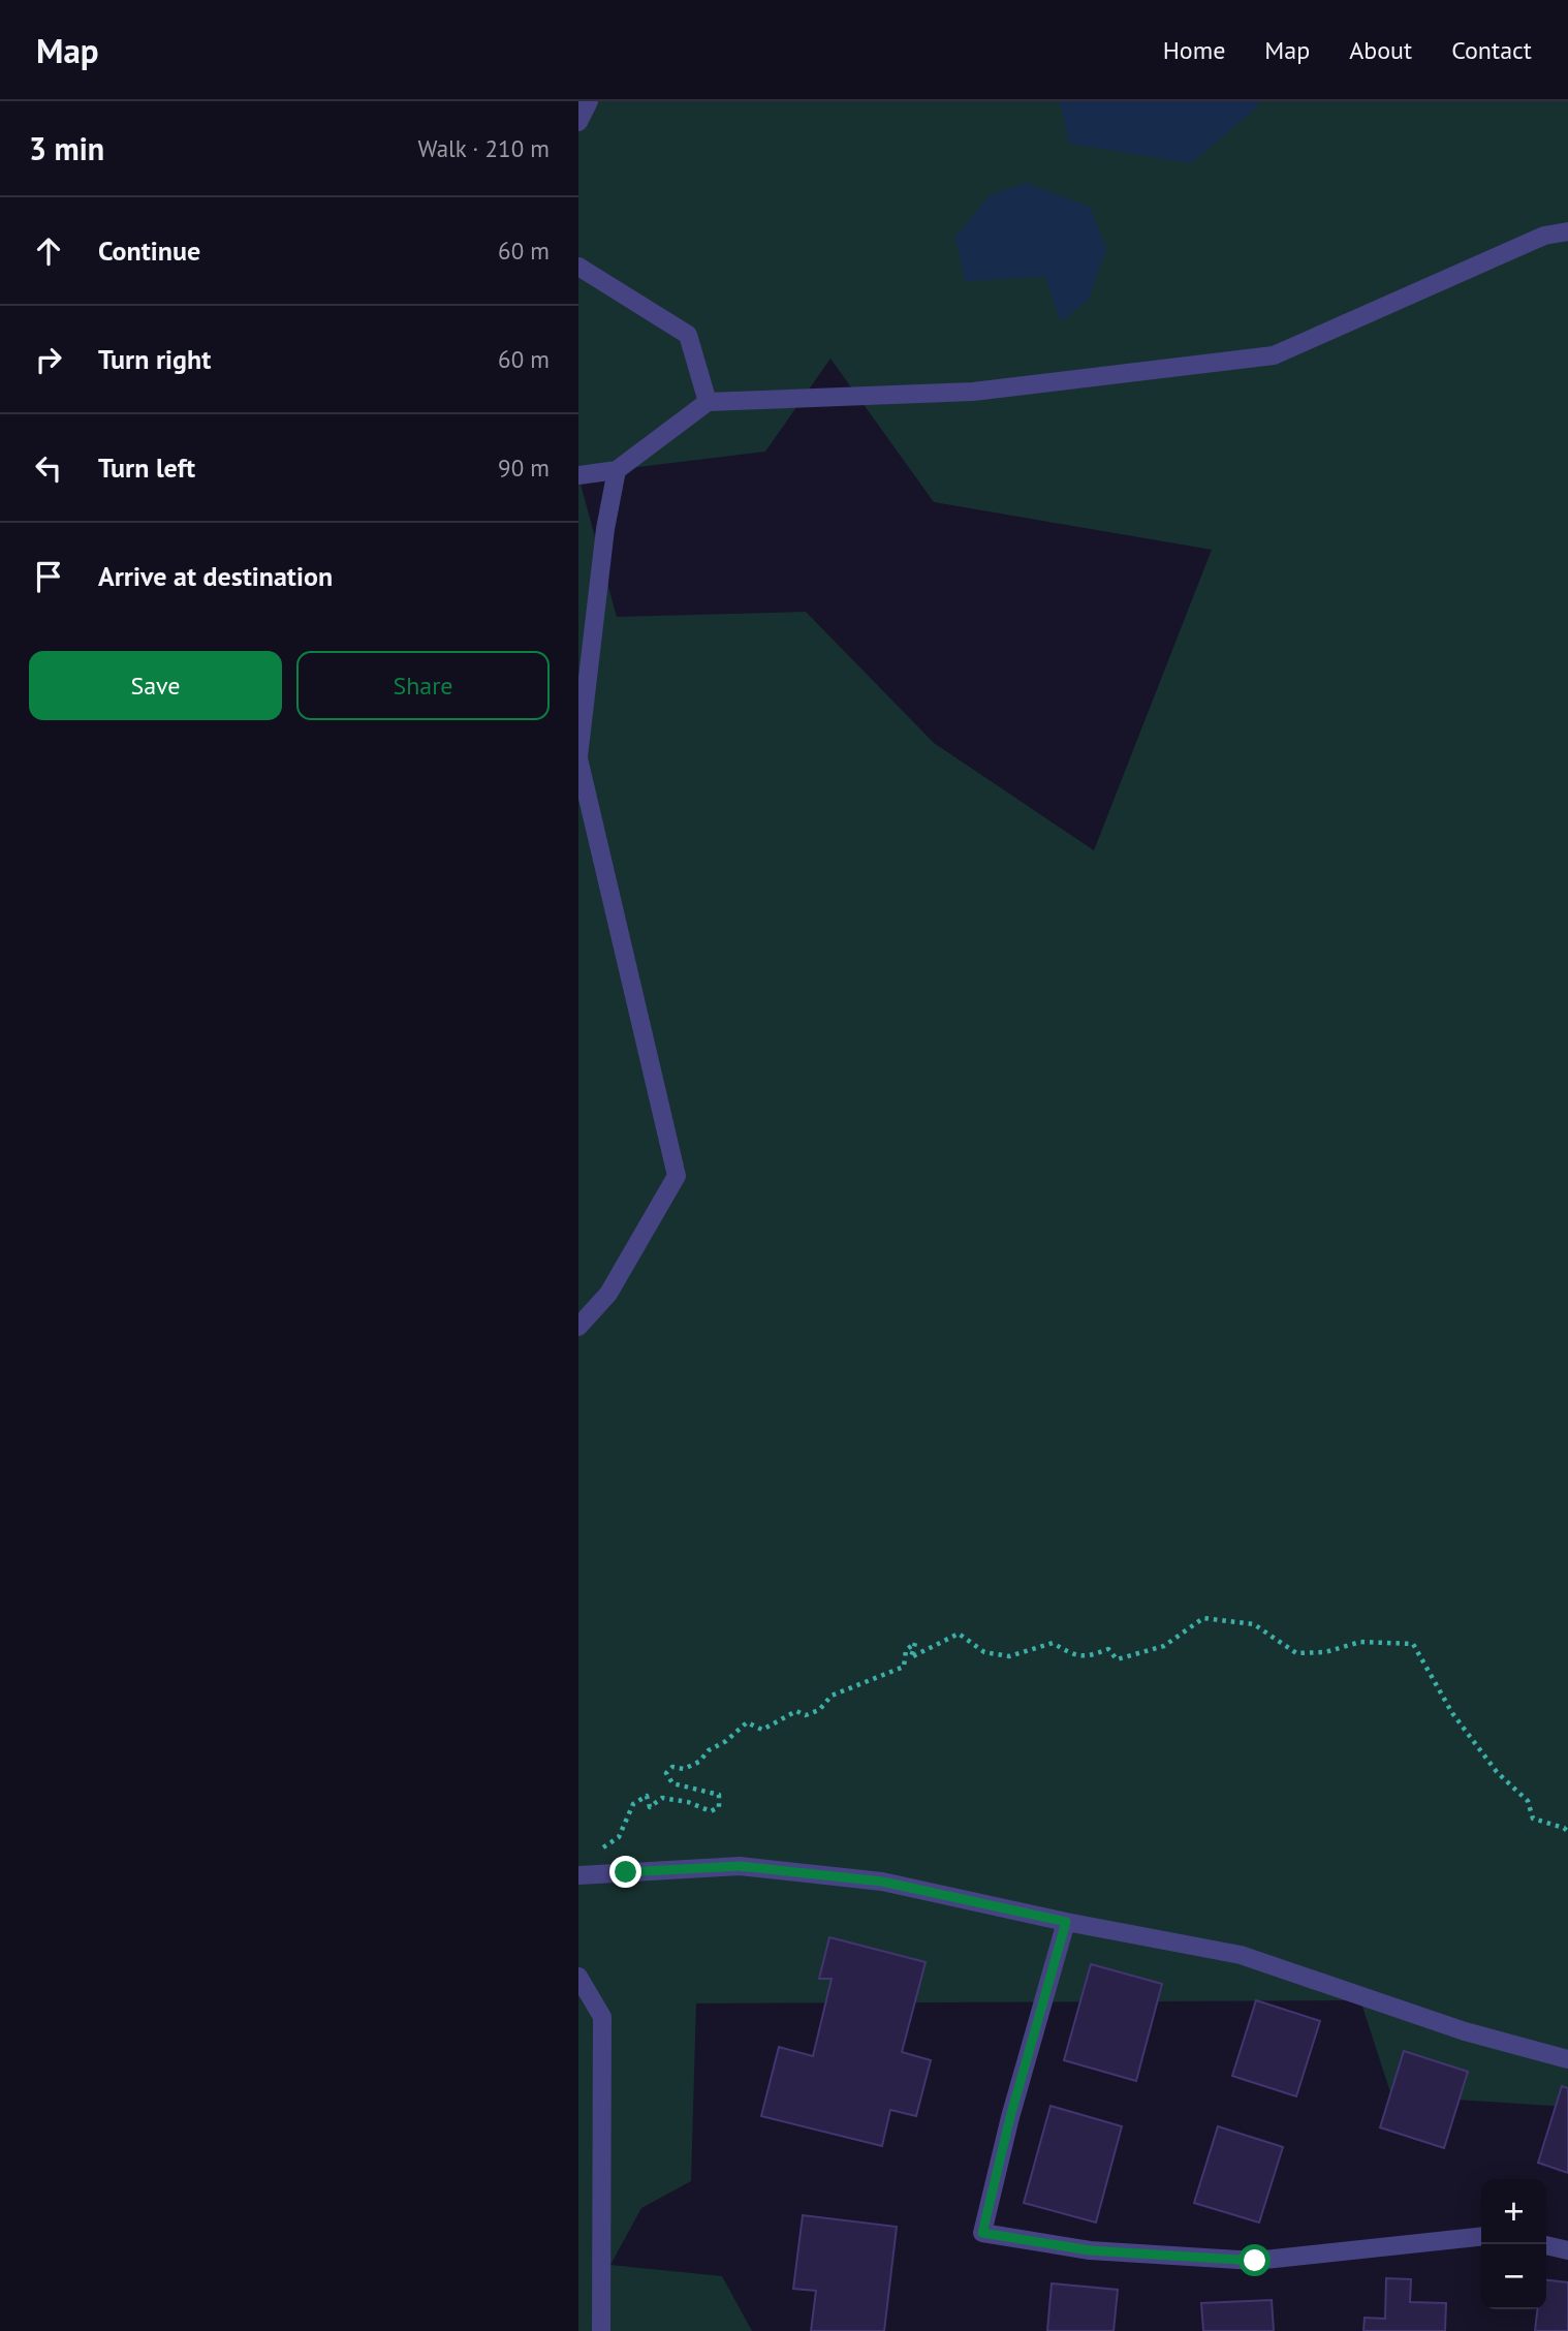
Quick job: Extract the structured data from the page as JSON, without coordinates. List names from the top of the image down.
{
  "page": {
    "header": "Map",
    "nav": [
      "Home",
      "Map",
      "About",
      "Contact"
    ],
    "heading": ["3 min", "Walk · 210 m"],
    "list": [
      ["Continue", "60 m"],
      ["Turn right", "60 m"],
      ["Turn left", "90 m"],
      "Arrive at destination"
    ],
    "buttons": ["Save", "Share"],
    "map_buttons": ["+", "−"]
  }
}
